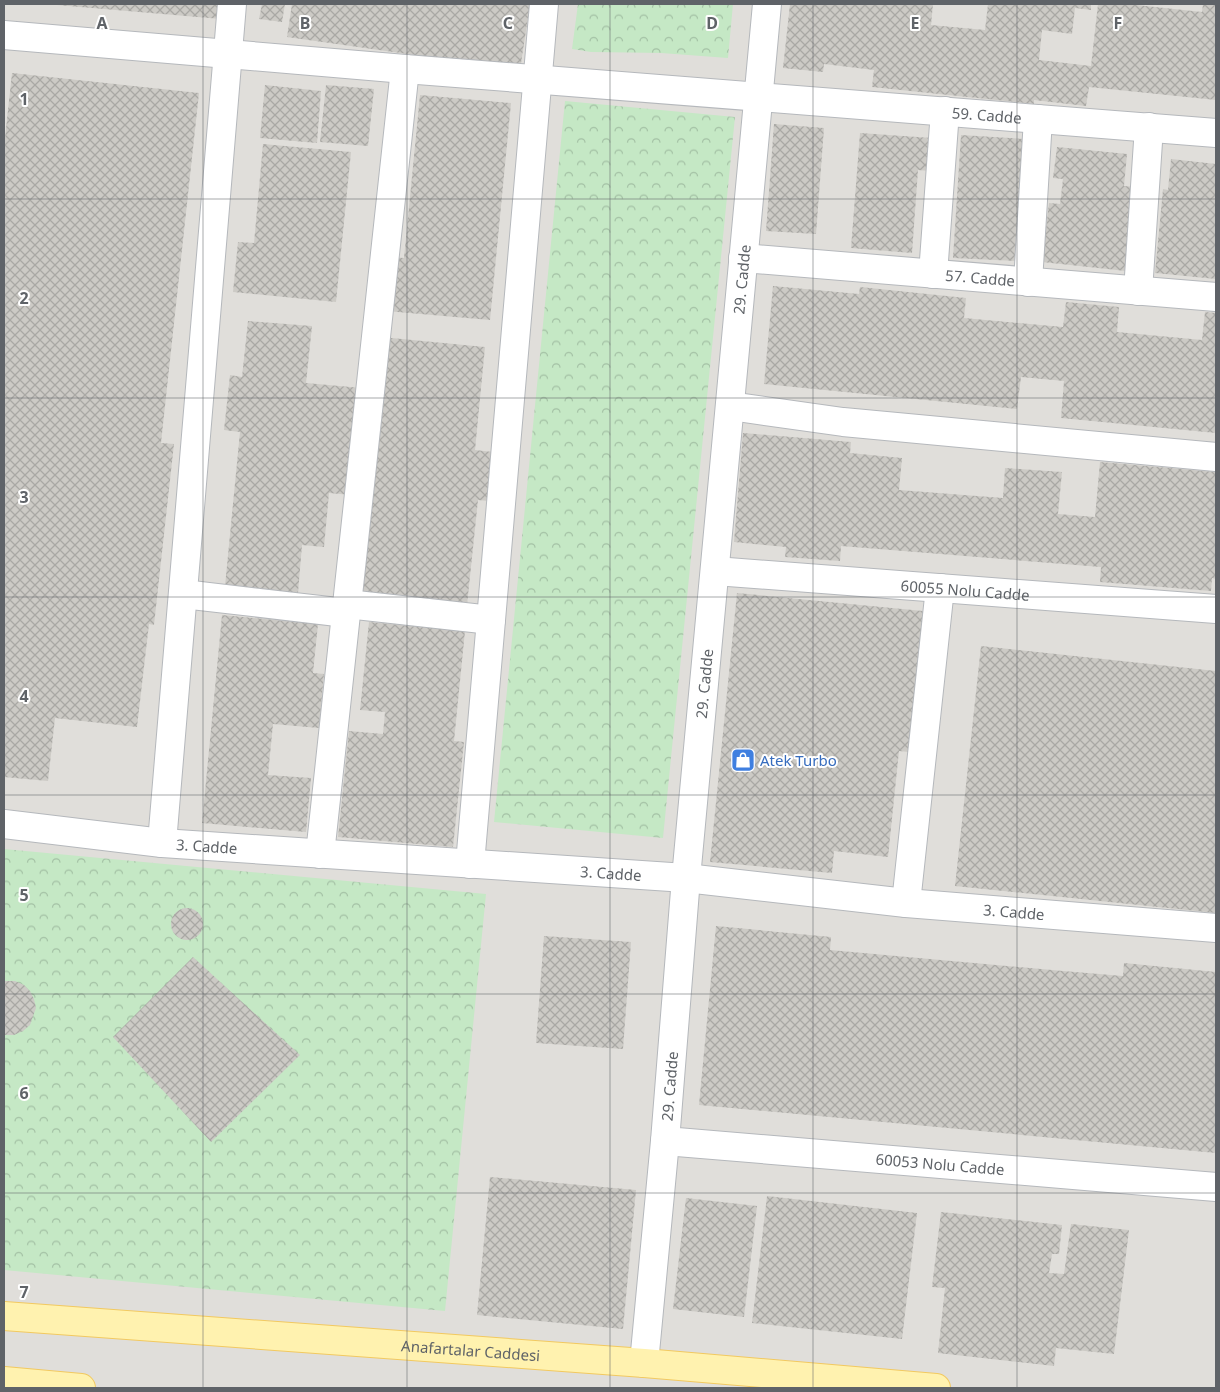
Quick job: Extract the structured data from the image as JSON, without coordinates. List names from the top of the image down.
{
  "streets": {
    "main road": ["Anafartalar Caddesi"],
    "street": [
      "59. Cadde",
      "57. Cadde",
      "29. Cadde",
      "60055 Nolu Cadde",
      "3. Cadde",
      "60053 Nolu Cadde"
    ]
  },
  "crossings": [
    ["59. Cadde", "29. Cadde"],
    ["57. Cadde", "29. Cadde"],
    ["29. Cadde", "60055 Nolu Cadde"],
    ["29. Cadde", "3. Cadde"],
    ["29. Cadde", "60053 Nolu Cadde"],
    ["29. Cadde", "Anafartalar Caddesi"]
  ],
  "places": {
    "shop": ["Atek Turbo"]
  },
  "grid": {
    "columns": [
      "A",
      "B",
      "C",
      "D",
      "E",
      "F"
    ],
    "rows": [
      "1",
      "2",
      "3",
      "4",
      "5",
      "6",
      "7"
    ]
  }
}
